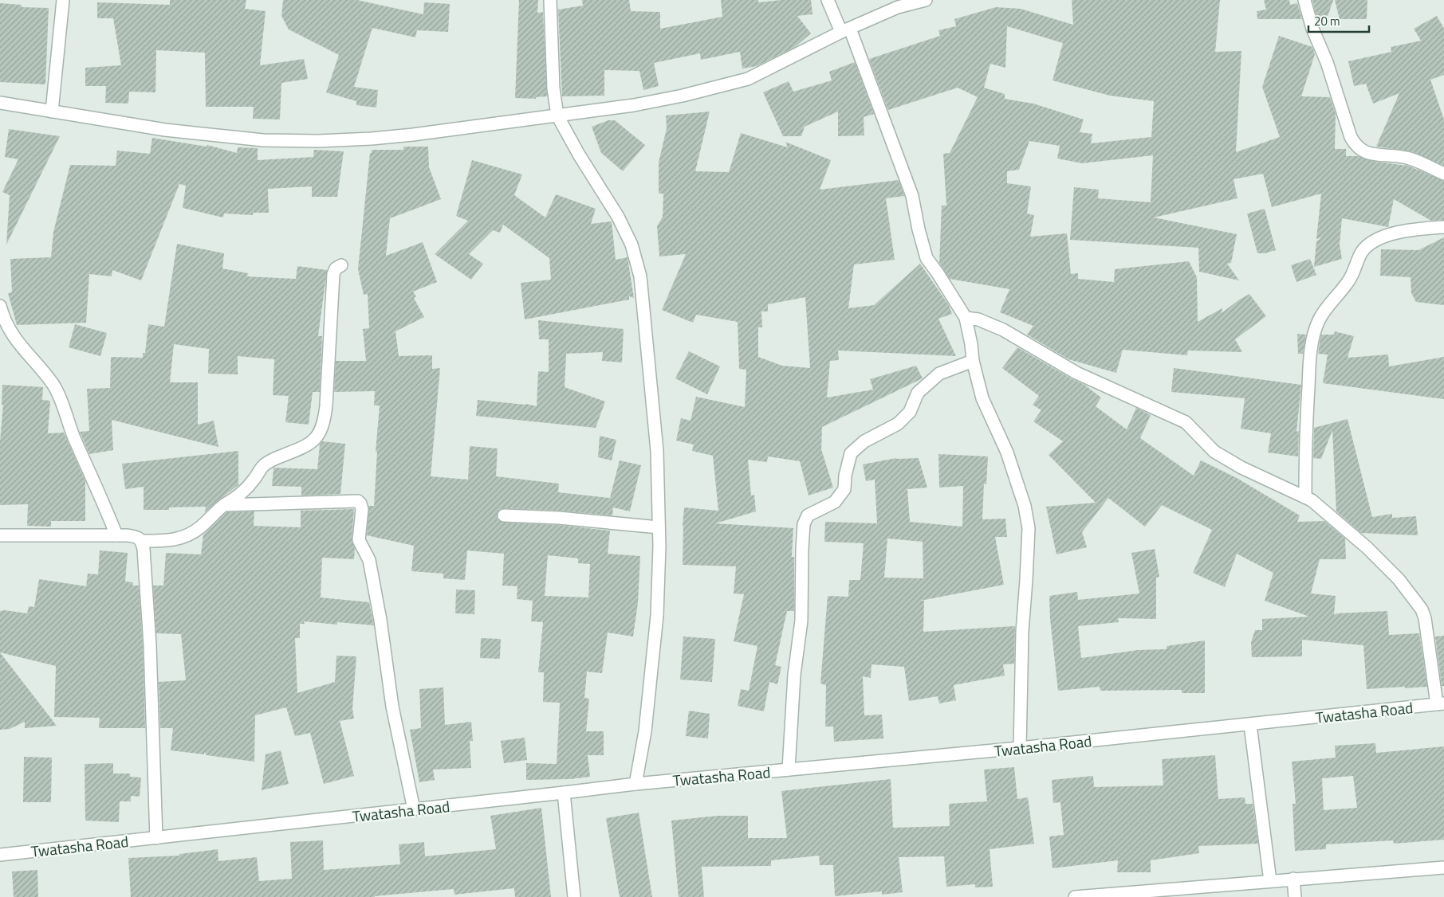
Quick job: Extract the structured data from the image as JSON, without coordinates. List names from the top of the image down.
{
  "streets": {
    "street": ["Twatasha Road"]
  },
  "scale_bar": "20 m"
}
